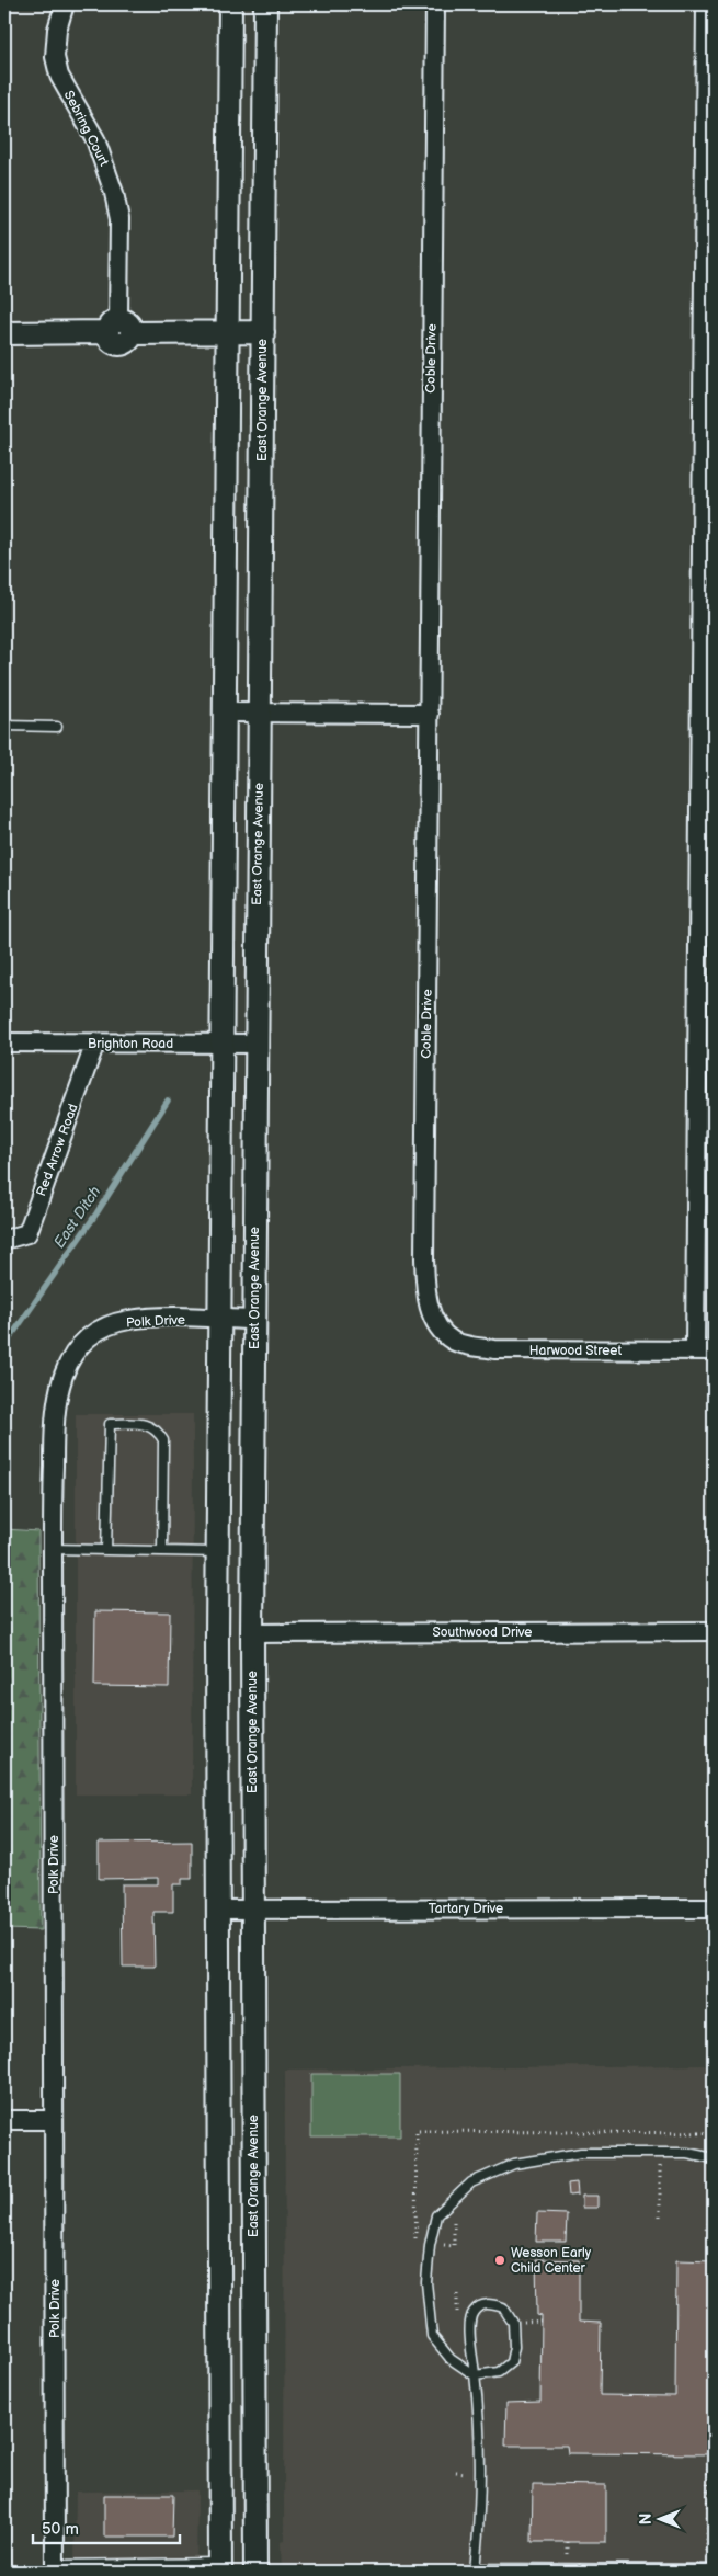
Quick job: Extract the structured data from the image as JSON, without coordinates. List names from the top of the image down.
{
  "streets": {
    "street": [
      "Sebring Court",
      "Coble Drive",
      "East Orange Avenue",
      "Brighton Road",
      "Red Arrow Road",
      "Polk Drive",
      "Harwood Street",
      "Southwood Drive",
      "Tartary Drive"
    ]
  },
  "crossings": [
    ["Coble Drive", "Harwood Street"],
    ["East Orange Avenue", "Brighton Road"],
    ["East Orange Avenue", "Polk Drive"],
    ["East Orange Avenue", "Southwood Drive"],
    ["East Orange Avenue", "Tartary Drive"],
    ["Brighton Road", "Red Arrow Road"]
  ],
  "water": ["East Ditch"],
  "places": ["Wesson Early Child Center"],
  "scale_bar": "50 m",
  "north": "left"
}
